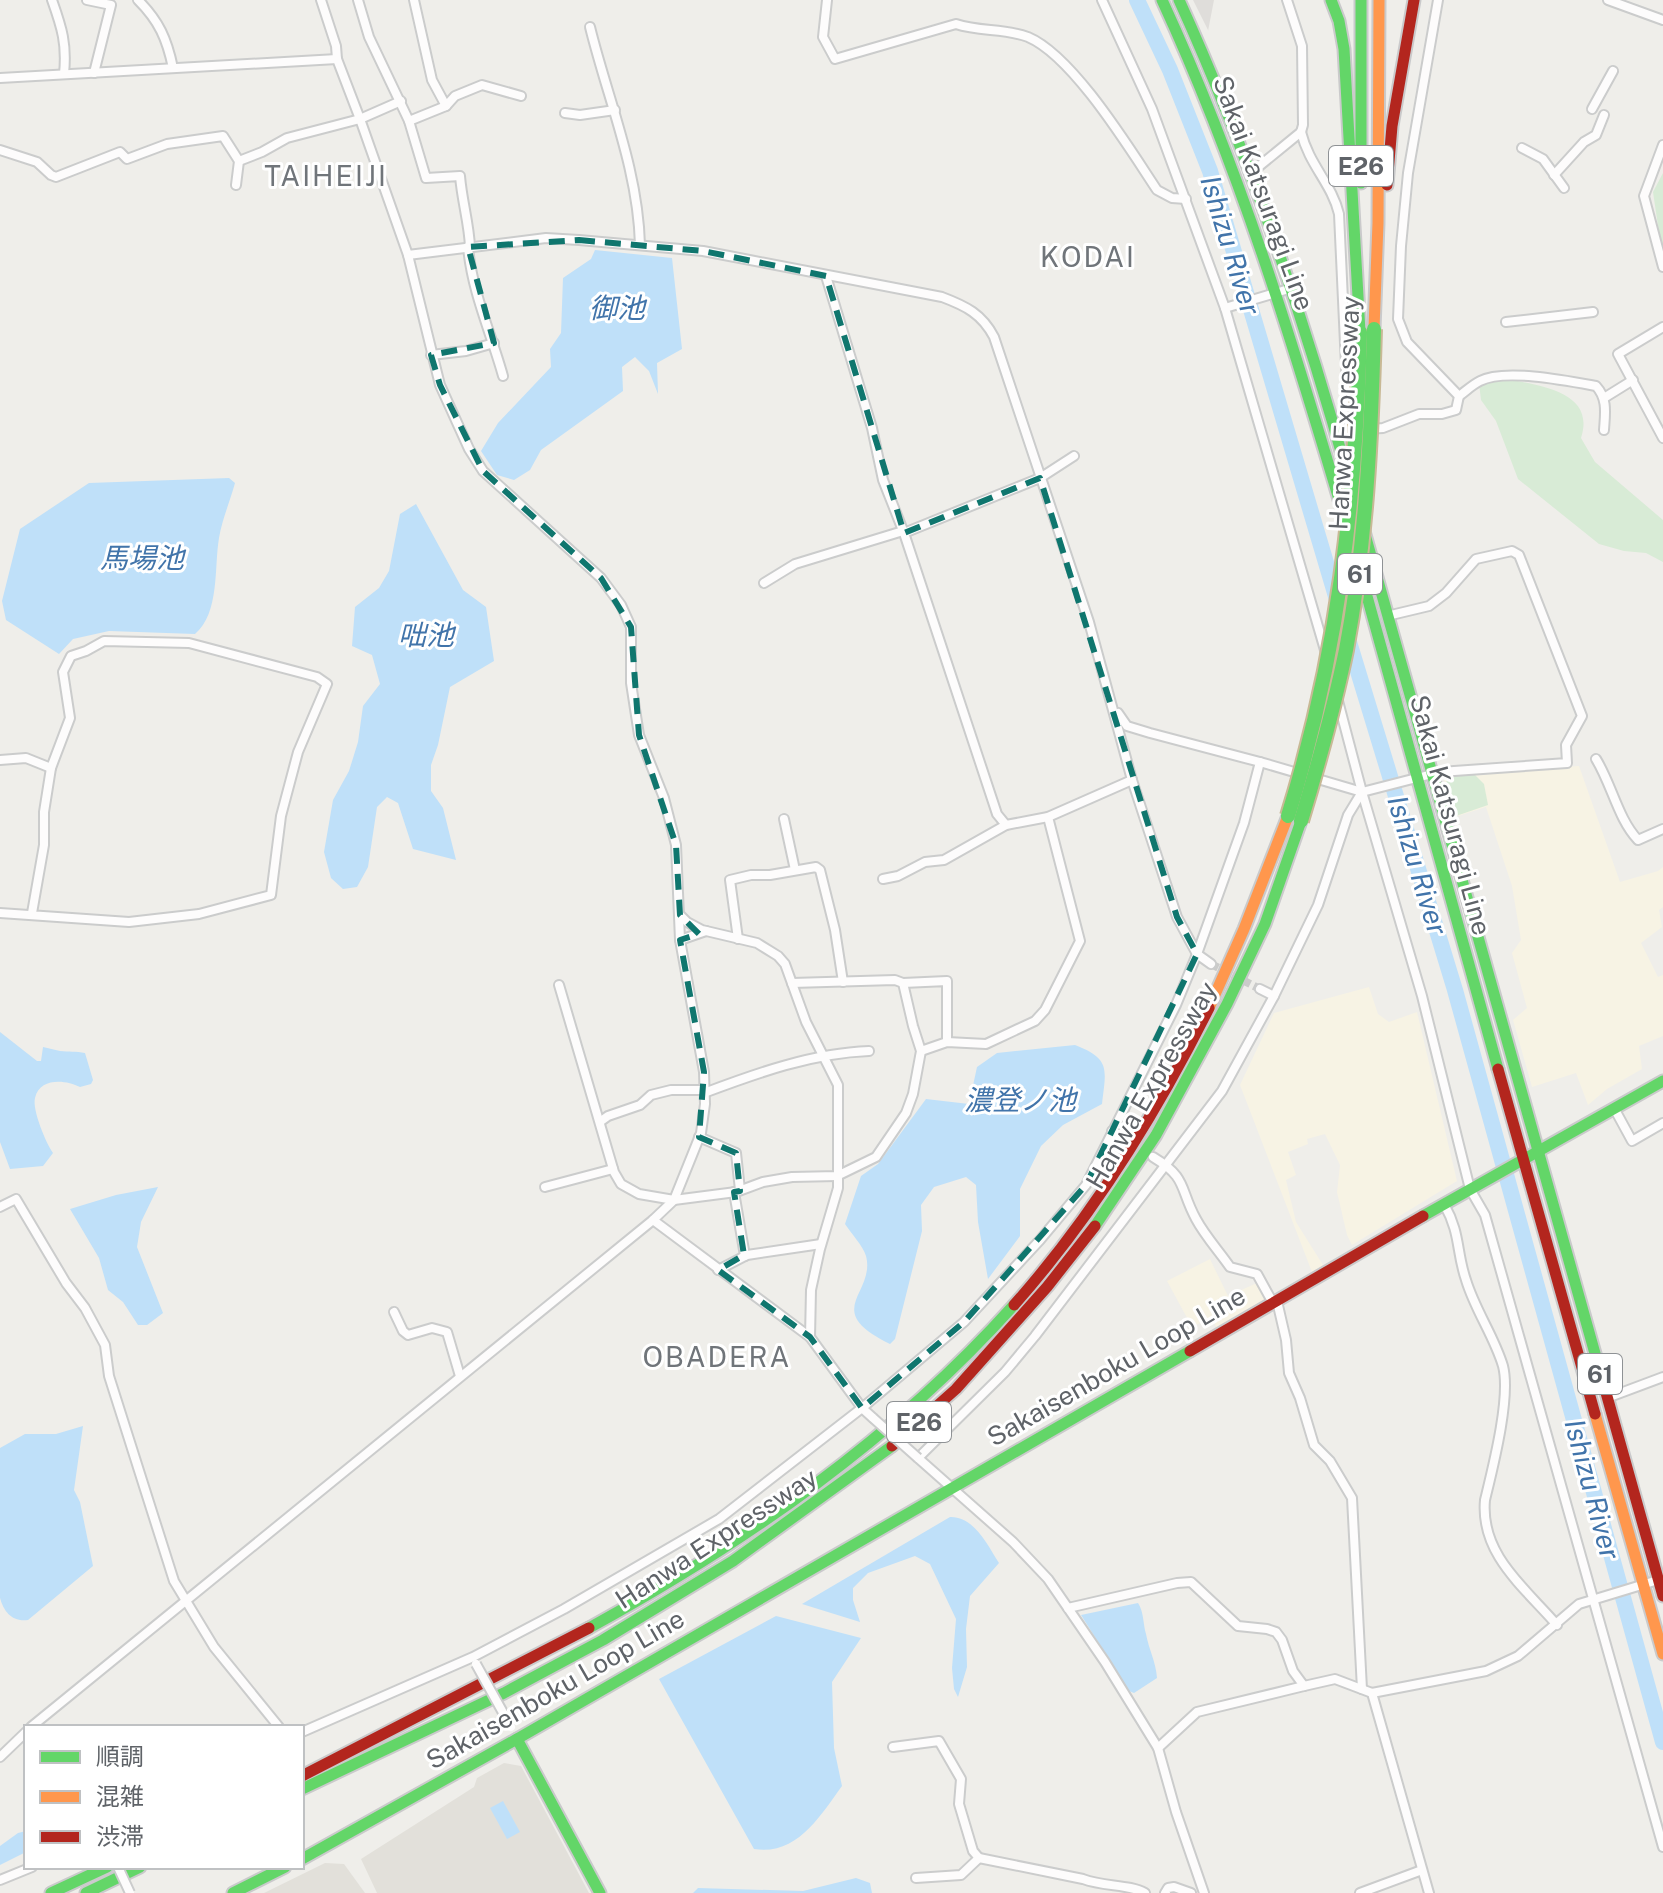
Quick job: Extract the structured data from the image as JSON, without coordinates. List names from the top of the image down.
{
  "streets": {
    "main road": [
      "E26",
      "Sakai Katsuragi Line",
      "Hanwa Expressway",
      "61",
      "Sakaisenboku Loop Line"
    ]
  },
  "crossings": [
    ["Sakai Katsuragi Line", "Sakaisenboku Loop Line"]
  ],
  "districts": ["TAIHEIJI", "KODAI", "OBADERA"],
  "water": [
    "Ishizu River",
    "御池",
    "馬場池",
    "咄池",
    "濃登ノ池"
  ],
  "legend": ["順調", "混雑", "渋滞"]
}
